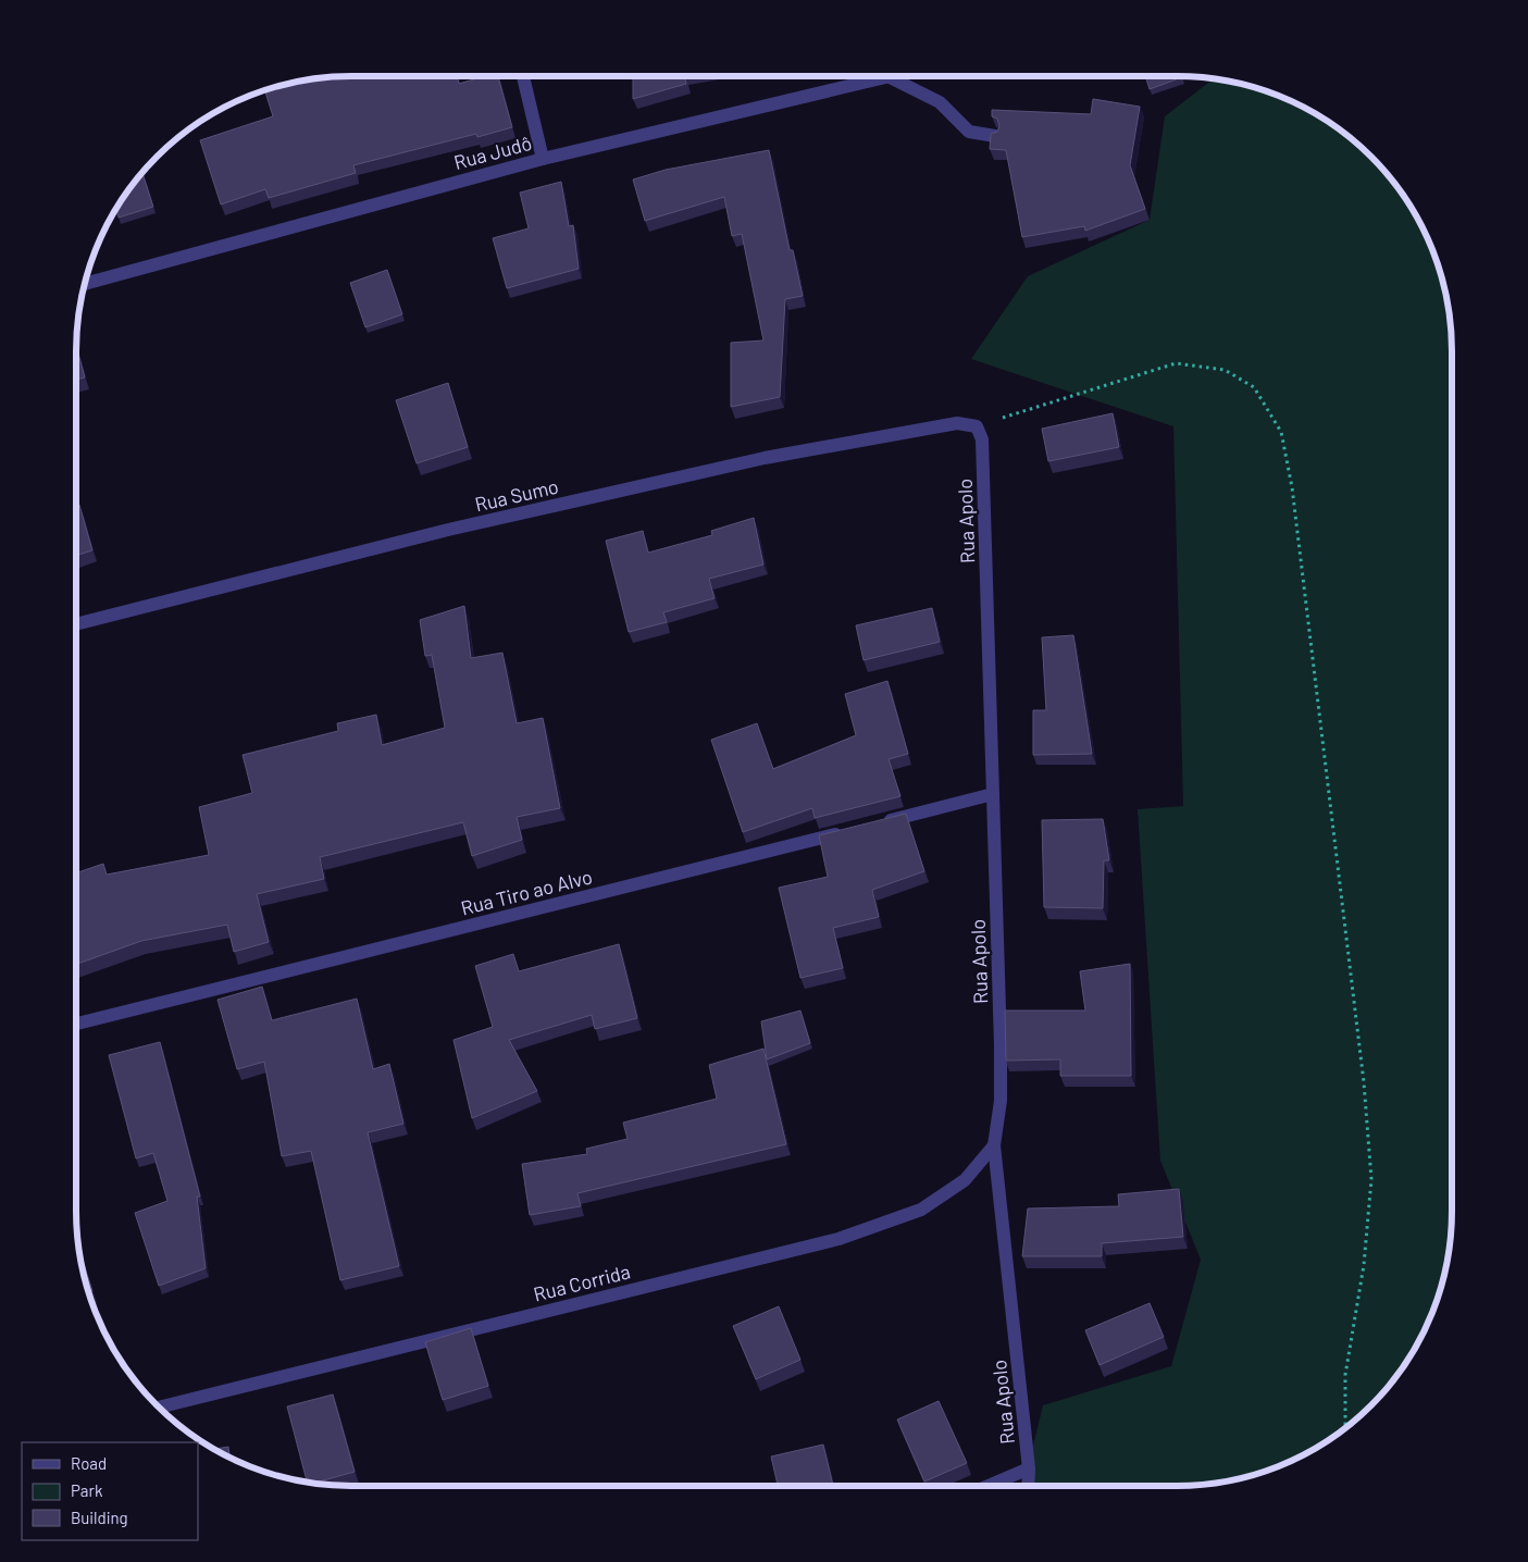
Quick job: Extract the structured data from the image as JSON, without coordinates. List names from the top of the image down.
{
  "streets": {
    "street": [
      "Rua Judô",
      "Rua Sumo",
      "Rua Apolo",
      "Rua Tiro ao Alvo",
      "Rua Corrida"
    ]
  },
  "crossings": [
    ["Rua Sumo", "Rua Apolo"],
    ["Rua Apolo", "Rua Corrida"]
  ],
  "legend": ["Road", "Park", "Building"]
}
